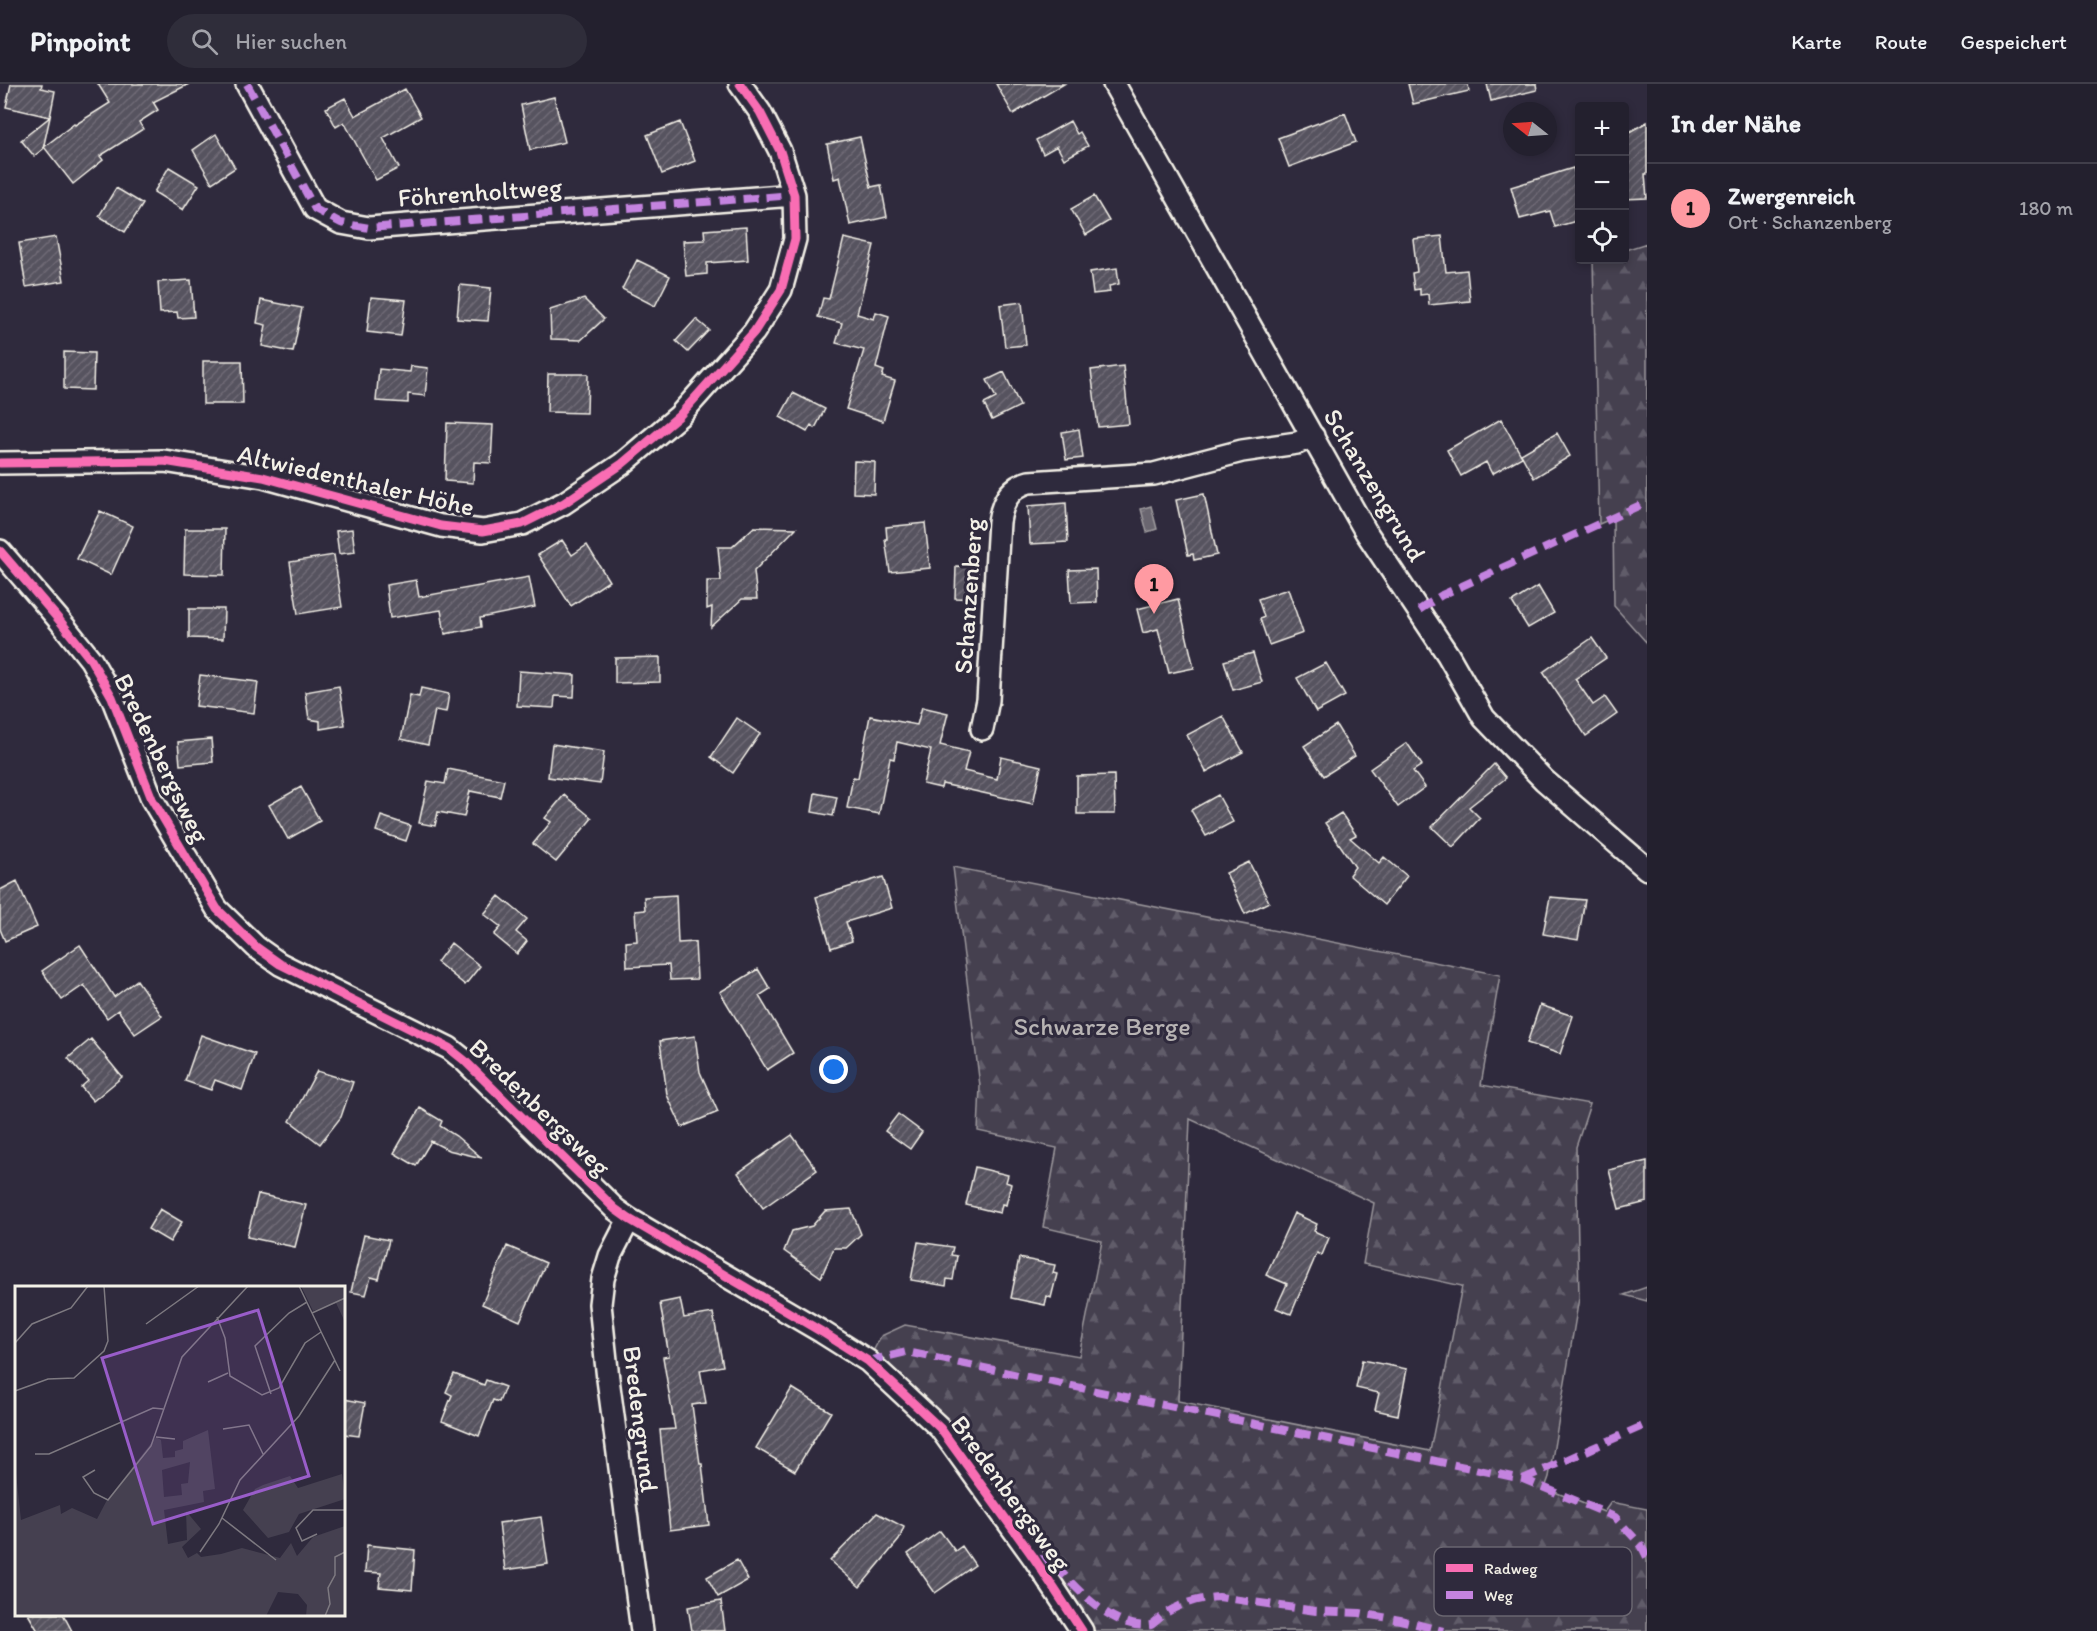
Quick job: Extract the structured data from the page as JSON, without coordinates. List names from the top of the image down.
{
  "streets": {
    "street": [
      "Föhrenholtweg",
      "Altwiedenthaler Höhe",
      "Schanzengrund",
      "Schanzenberg",
      "Bredenbergsweg",
      "Bredengrund"
    ]
  },
  "crossings": [
    ["Föhrenholtweg", "Altwiedenthaler Höhe"],
    ["Schanzengrund", "Schanzenberg"],
    ["Bredenbergsweg", "Bredengrund"]
  ],
  "parks": ["Schwarze Berge"],
  "legend": ["Radweg", "Weg"],
  "north": "left",
  "page": {
    "header": "Pinpoint",
    "search": "Hier suchen",
    "nav": ["Karte", "Route", "Gespeichert"],
    "heading": "In der Nähe",
    "map_buttons": ["+", "−"],
    "list": [
      {
        "mark": "1",
        "name": "Zwergenreich",
        "note": "Ort · Schanzenberg",
        "value": "180 m"
      }
    ],
    "pins": "1"
  }
}
